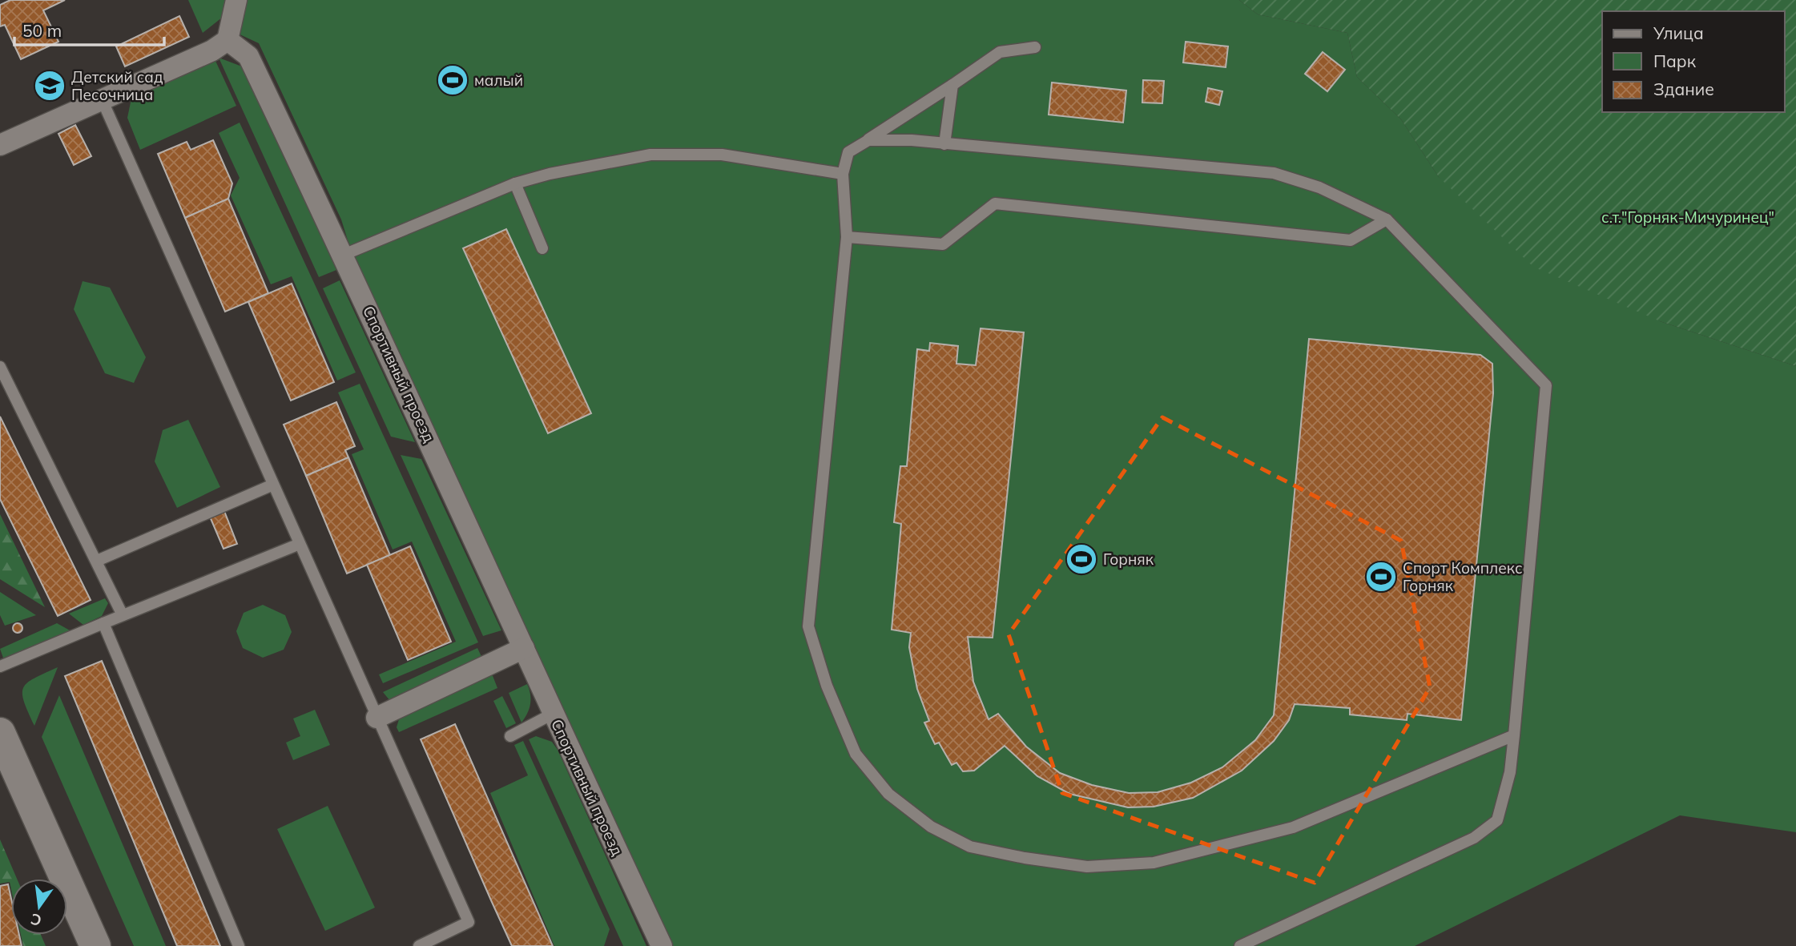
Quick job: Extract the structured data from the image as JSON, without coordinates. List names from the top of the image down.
{
  "streets": {
    "street": ["Спортивный проезд"]
  },
  "parks": ["с.т.\"Горняк-Мичуринец\""],
  "places": {
    "sports": ["малый", "Горняк", "Спорт Комплекс Горняк"],
    "school or university": ["Детский сад Песочница"]
  },
  "legend": ["Улица", "Парк", "Здание"],
  "scale_bar": "50 m",
  "north": "bottom"
}
